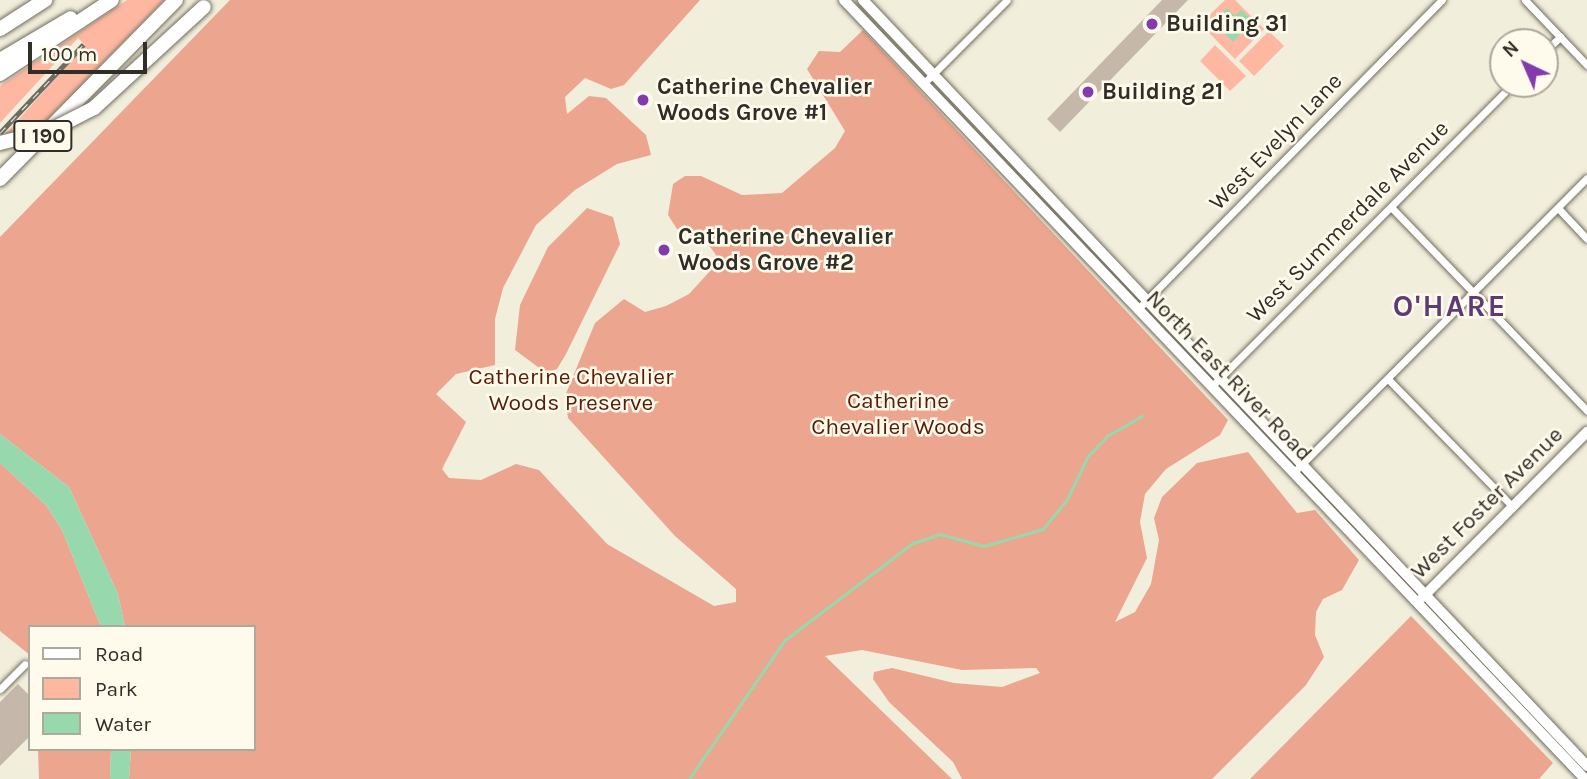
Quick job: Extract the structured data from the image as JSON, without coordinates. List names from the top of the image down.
{
  "streets": {
    "highway": ["I 190"],
    "main road": ["North East River Road", "West Foster Avenue"],
    "street": ["West Evelyn Lane", "West Summerdale Avenue"]
  },
  "crossings": [
    ["West Evelyn Lane", "North East River Road"],
    ["West Summerdale Avenue", "North East River Road"],
    ["North East River Road", "West Foster Avenue"]
  ],
  "districts": ["O'HARE"],
  "parks": ["Catherine Chevalier Woods Preserve", "Catherine Chevalier Woods"],
  "places": [
    "Building 31",
    "Building 21",
    "Catherine Chevalier Woods Grove #1",
    "Catherine Chevalier Woods Grove #2"
  ],
  "legend": ["Road", "Park", "Water"],
  "scale_bar": "100 m",
  "north": "top left"
}
